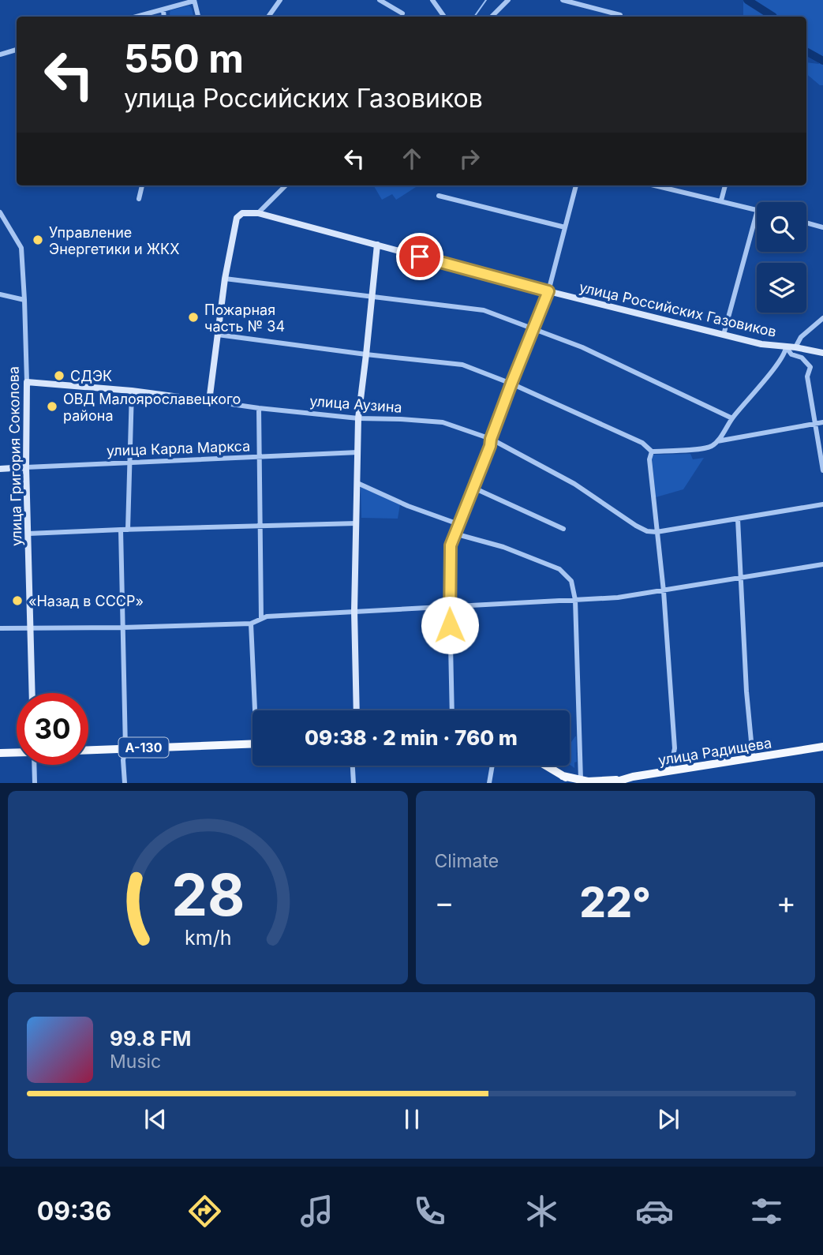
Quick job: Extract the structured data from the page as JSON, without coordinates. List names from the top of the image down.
{
  "streets": {
    "main road": [
      "улица Российских Газовиков",
      "улица Аузина",
      "улица Карла Маркса",
      "улица Григория Соколова",
      "А-130",
      "улица Радищева"
    ]
  },
  "crossings": [
    ["улица Аузина", "улица Григория Соколова"],
    ["улица Карла Маркса", "улица Григория Соколова"]
  ],
  "places": [
    "Управление Энергетики и ЖКХ",
    "Пожарная часть № 34",
    "СДЭК",
    "ОВД Малоярославецкого района",
    "«Назад в СССР»"
  ],
  "page": {
    "turn": ["550 m", "улица Российских Газовиков"],
    "limit": "30",
    "trip": "09:38 · 2 min · 760 m",
    "tile": "Climate",
    "heat": ["−", "22°", "+"],
    "song": ["99.8 FM", "Music"],
    "tabs": "09:36",
    "gauge": ["28", "km/h"]
  }
}
